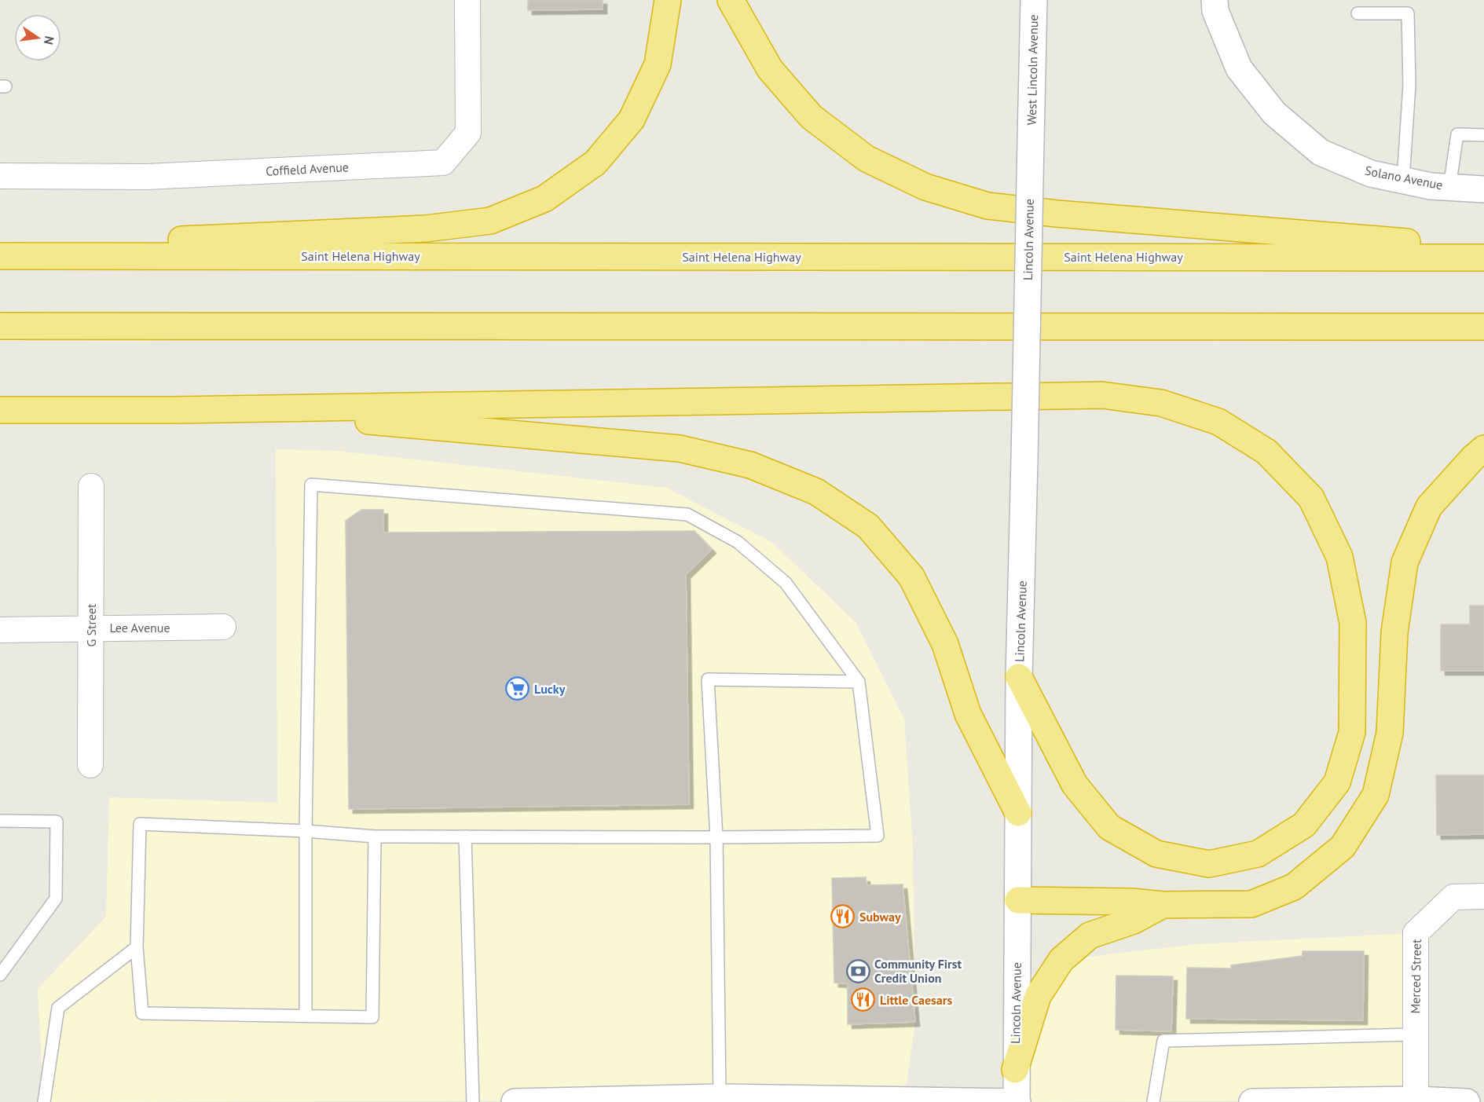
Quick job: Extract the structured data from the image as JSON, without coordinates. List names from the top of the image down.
{
  "streets": {
    "highway": ["Saint Helena Highway"],
    "main road": ["West Lincoln Avenue", "Solano Avenue", "Lincoln Avenue"],
    "street": [
      "Coffield Avenue",
      "G Street",
      "Lee Avenue",
      "Merced Street"
    ]
  },
  "crossings": [
    ["West Lincoln Avenue", "Lincoln Avenue"],
    ["G Street", "Lee Avenue"]
  ],
  "places": {
    "supermarket": ["Lucky"],
    "restaurant": ["Subway", "Little Caesars"],
    "bank": ["Community First Credit Union"]
  },
  "north": "right"
}
